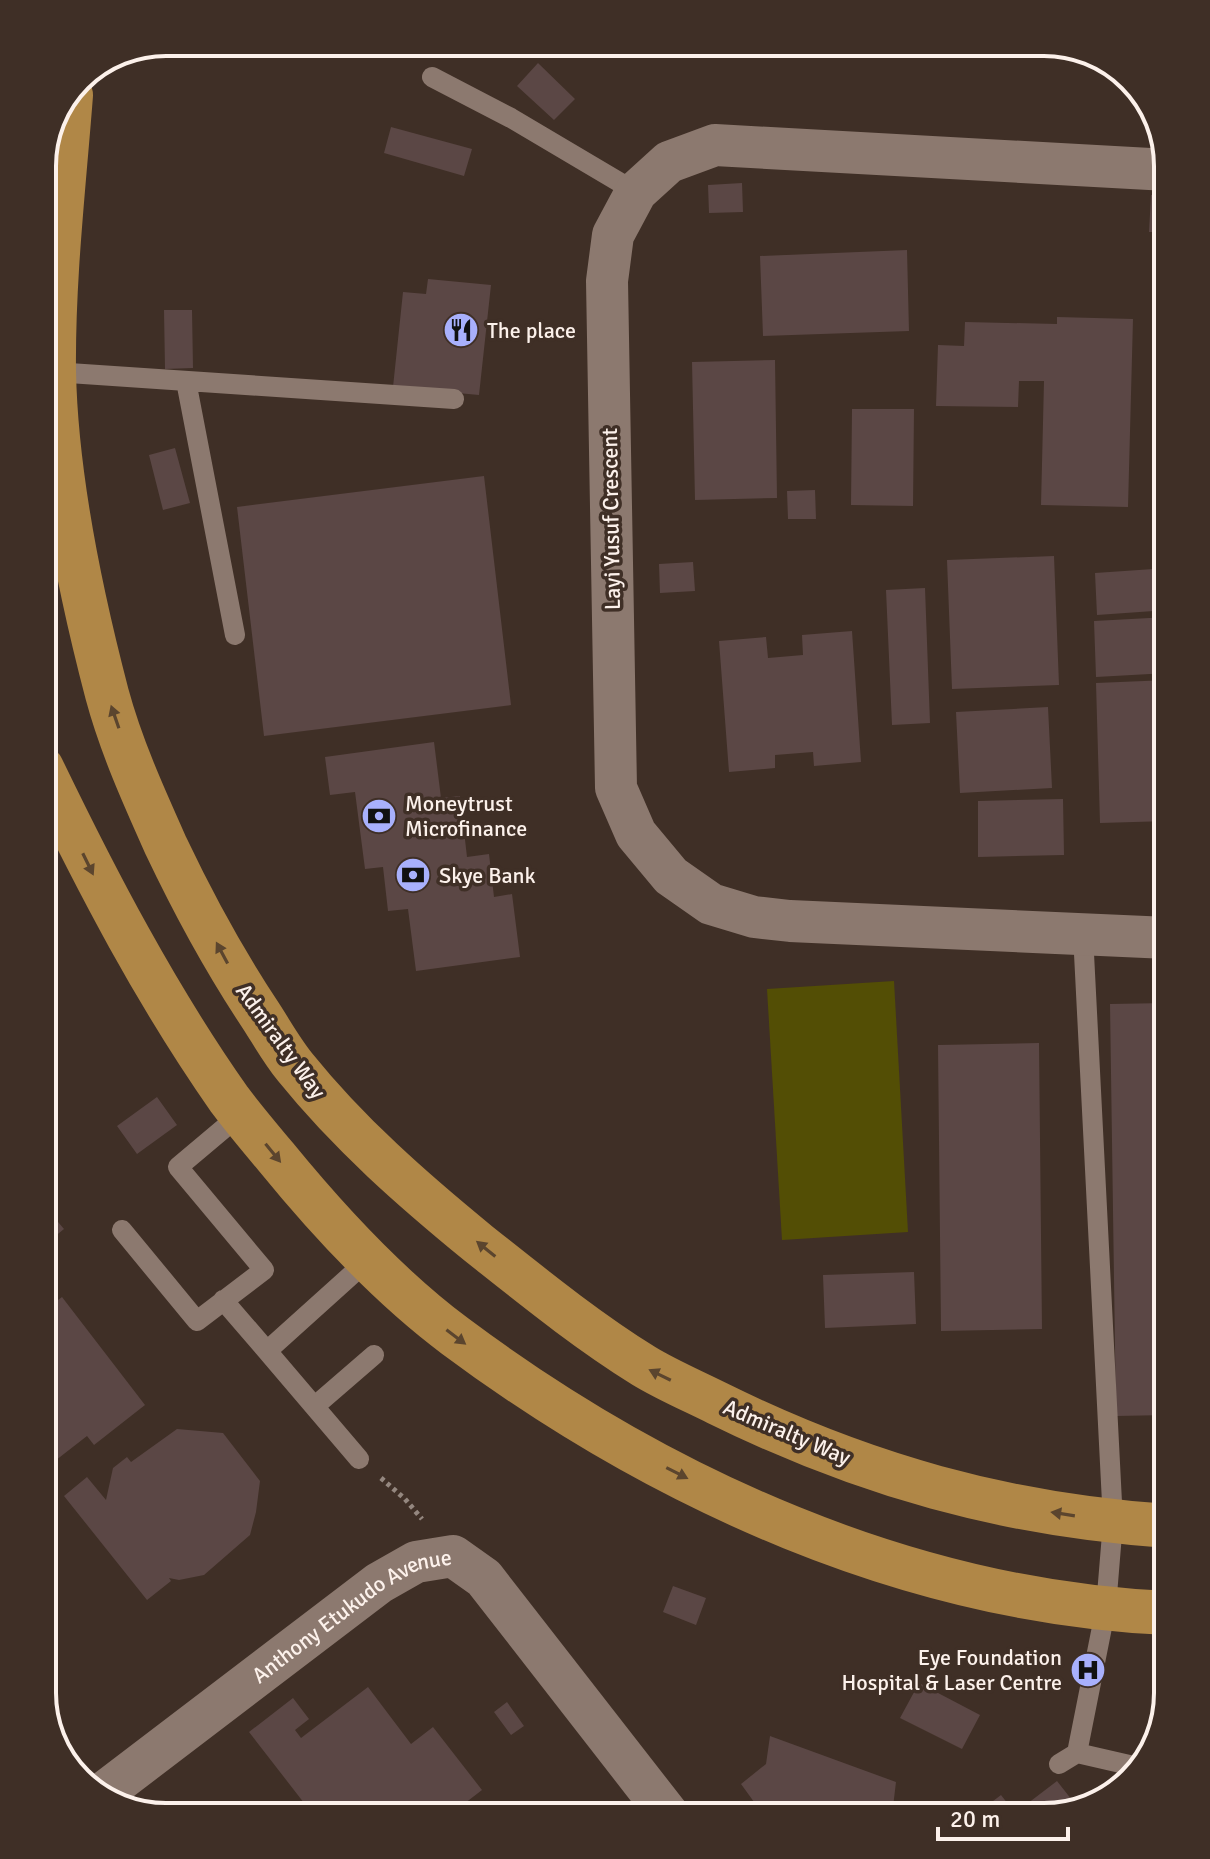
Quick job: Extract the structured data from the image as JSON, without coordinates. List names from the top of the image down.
{
  "streets": {
    "main road": ["Admiralty Way"],
    "street": ["Layi Yusuf Crescent", "Anthony Etukudo Avenue"]
  },
  "places": {
    "restaurant": ["The place"],
    "bank": ["Moneytrust Microfinance", "Skye Bank"],
    "hospital": ["Eye Foundation Hospital & Laser Centre"]
  },
  "scale_bar": "20 m"
}
